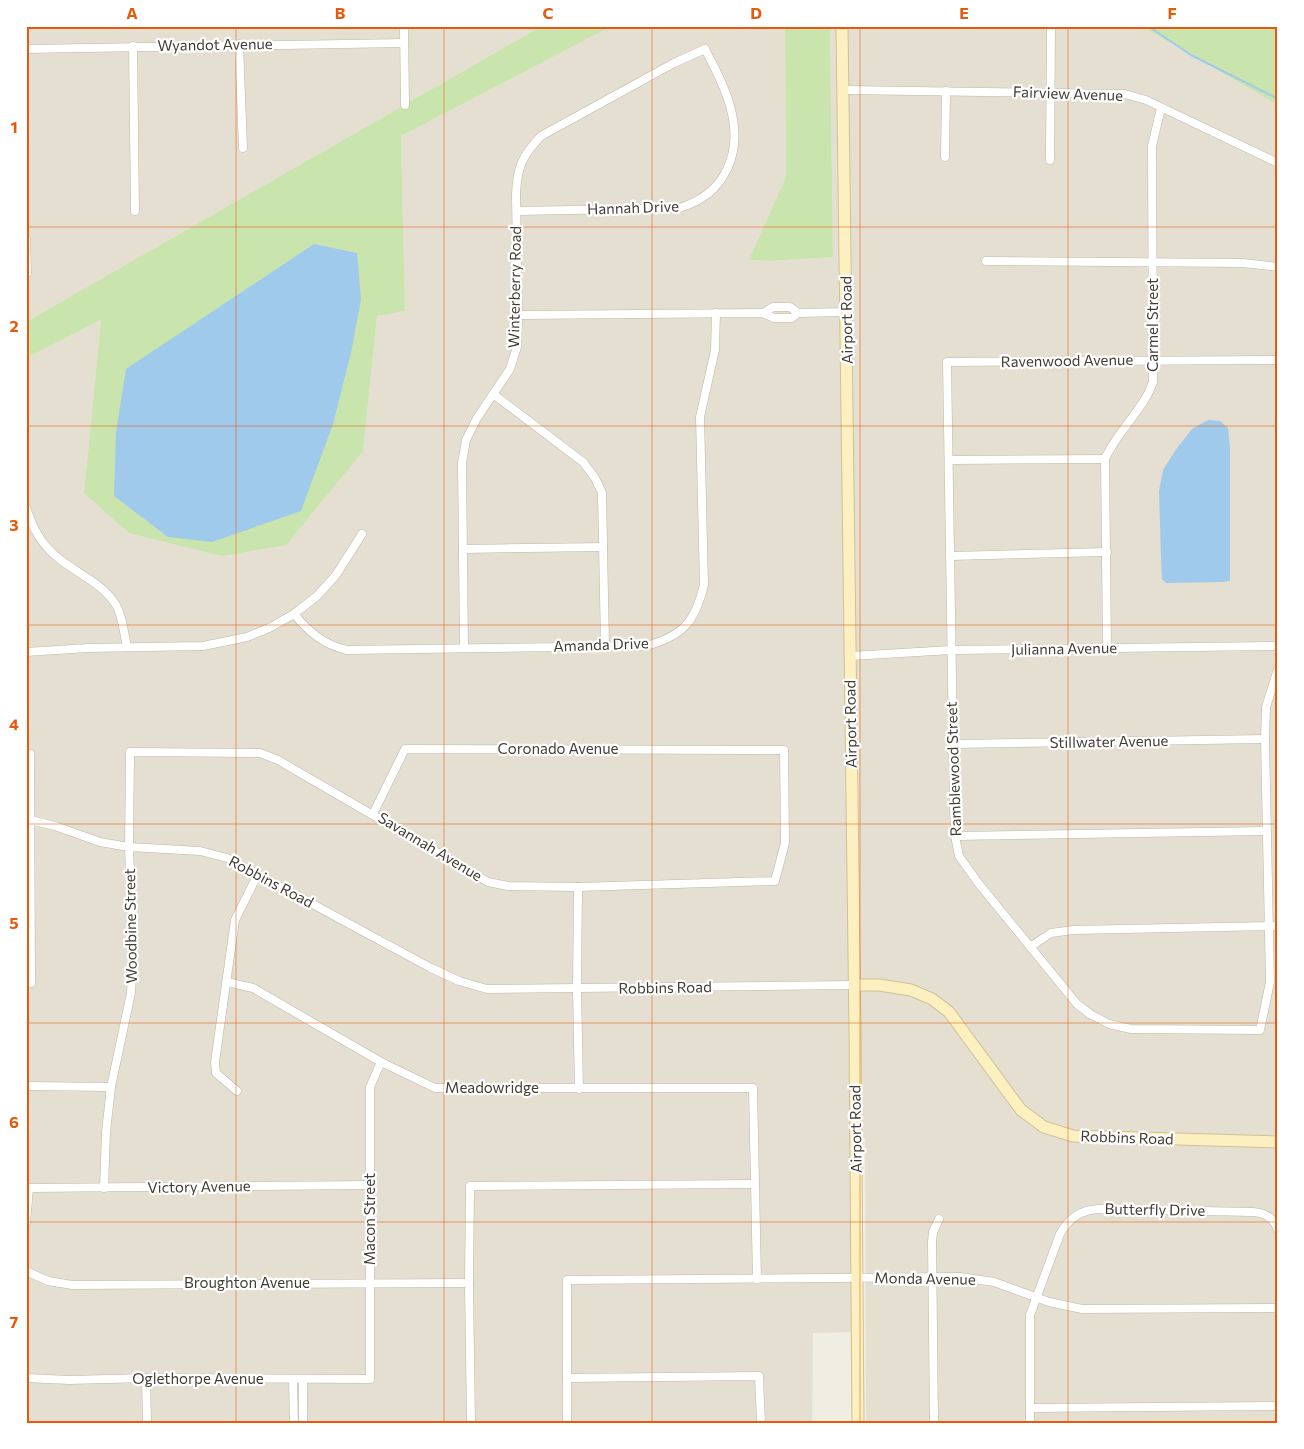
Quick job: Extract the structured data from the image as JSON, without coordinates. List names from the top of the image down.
{
  "streets": {
    "main road": ["Airport Road", "Robbins Road"],
    "street": [
      "Wyandot Avenue",
      "Fairview Avenue",
      "Hannah Drive",
      "Winterberry Road",
      "Carmel Street",
      "Ravenwood Avenue",
      "Amanda Drive",
      "Julianna Avenue",
      "Stillwater Avenue",
      "Coronado Avenue",
      "Ramblewood Street",
      "Savannah Avenue",
      "Woodbine Street",
      "Meadowridge",
      "Victory Avenue",
      "Butterfly Drive",
      "Macon Street",
      "Monda Avenue",
      "Broughton Avenue",
      "Oglethorpe Avenue"
    ]
  },
  "crossings": [
    ["Fairview Avenue", "Airport Road"],
    ["Fairview Avenue", "Carmel Street"],
    ["Hannah Drive", "Winterberry Road"],
    ["Winterberry Road", "Amanda Drive"],
    ["Airport Road", "Julianna Avenue"],
    ["Airport Road", "Robbins Road"],
    ["Airport Road", "Monda Avenue"],
    ["Carmel Street", "Ravenwood Avenue"],
    ["Ravenwood Avenue", "Ramblewood Street"],
    ["Julianna Avenue", "Ramblewood Street"],
    ["Stillwater Avenue", "Ramblewood Street"],
    ["Coronado Avenue", "Savannah Avenue"],
    ["Savannah Avenue", "Woodbine Street"],
    ["Robbins Road", "Woodbine Street"],
    ["Woodbine Street", "Victory Avenue"],
    ["Meadowridge", "Macon Street"],
    ["Victory Avenue", "Macon Street"],
    ["Butterfly Drive", "Monda Avenue"],
    ["Macon Street", "Broughton Avenue"],
    ["Macon Street", "Oglethorpe Avenue"]
  ],
  "grid": {
    "columns": [
      "A",
      "B",
      "C",
      "D",
      "E",
      "F"
    ],
    "rows": [
      "1",
      "2",
      "3",
      "4",
      "5",
      "6",
      "7"
    ]
  }
}
